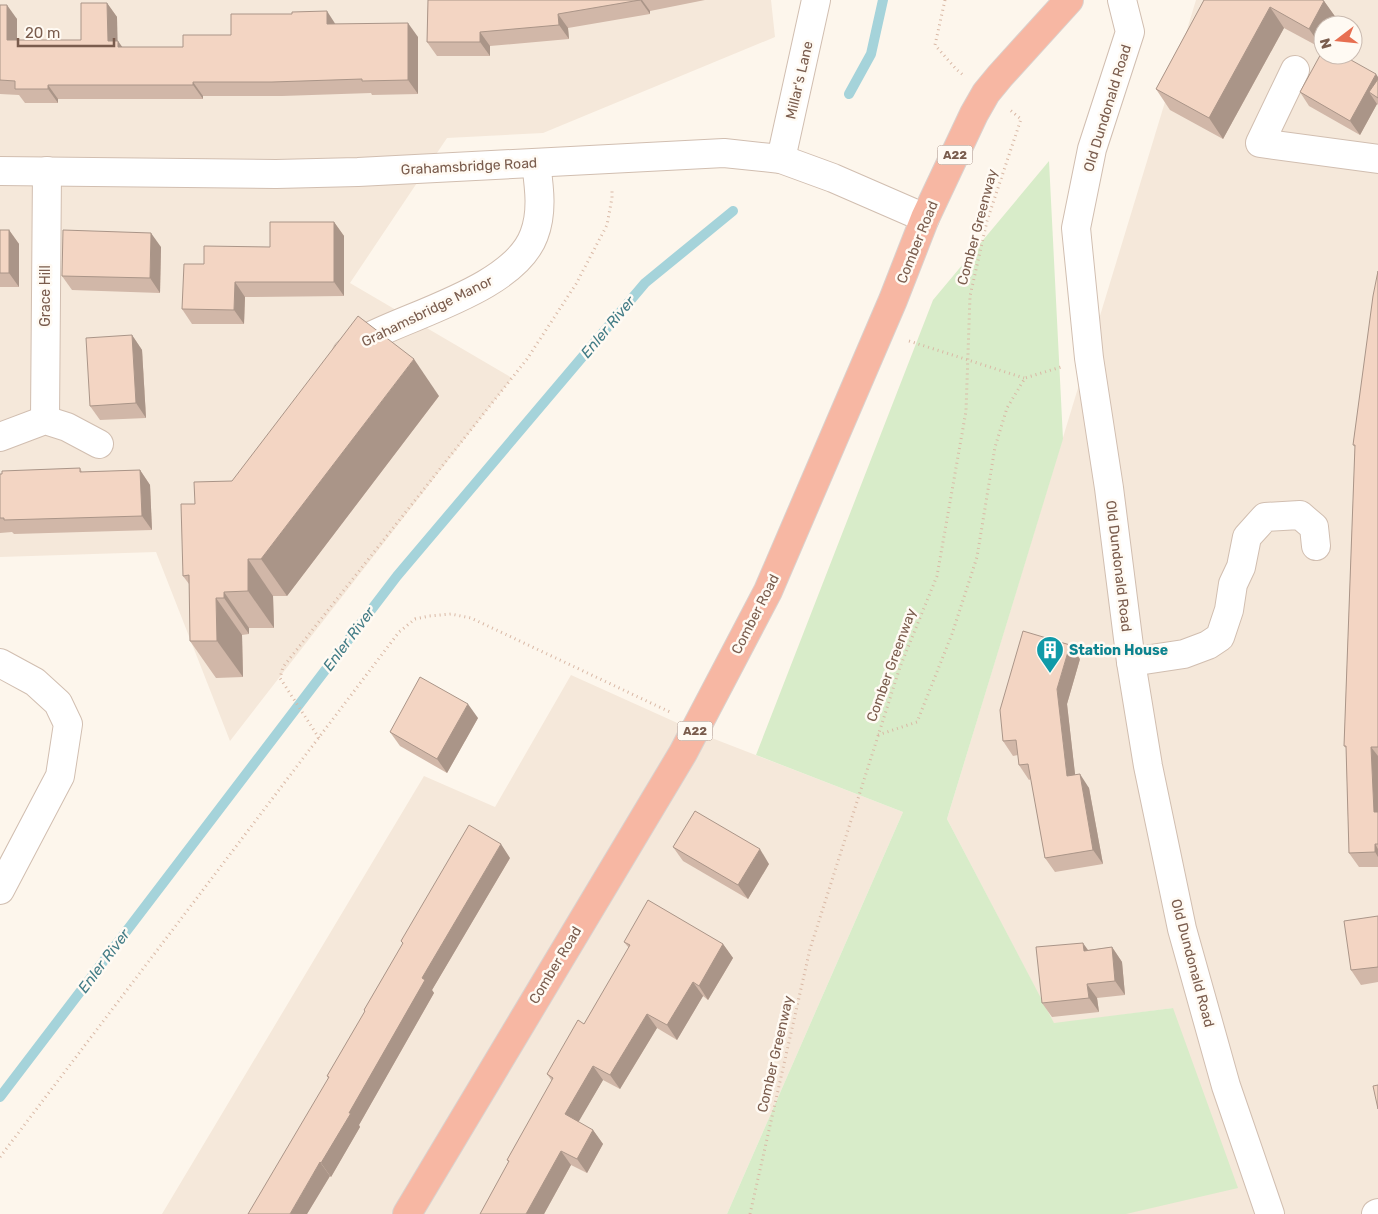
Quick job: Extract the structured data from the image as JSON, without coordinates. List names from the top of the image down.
{
  "streets": {
    "highway": ["A22", "Comber Road"],
    "street": [
      "Millar's Lane",
      "Old Dundonald Road",
      "Grahamsbridge Road",
      "Grace Hill",
      "Grahamsbridge Manor"
    ],
    "path": ["Comber Greenway"]
  },
  "crossings": [
    ["Millar's Lane", "Grahamsbridge Road"],
    ["Grahamsbridge Road", "Comber Road"],
    ["Grahamsbridge Road", "Grace Hill"],
    ["Grahamsbridge Road", "Grahamsbridge Manor"]
  ],
  "water": ["Enler River"],
  "places": {
    "building": ["Station House"]
  },
  "scale_bar": "20 m",
  "north": "left"
}
